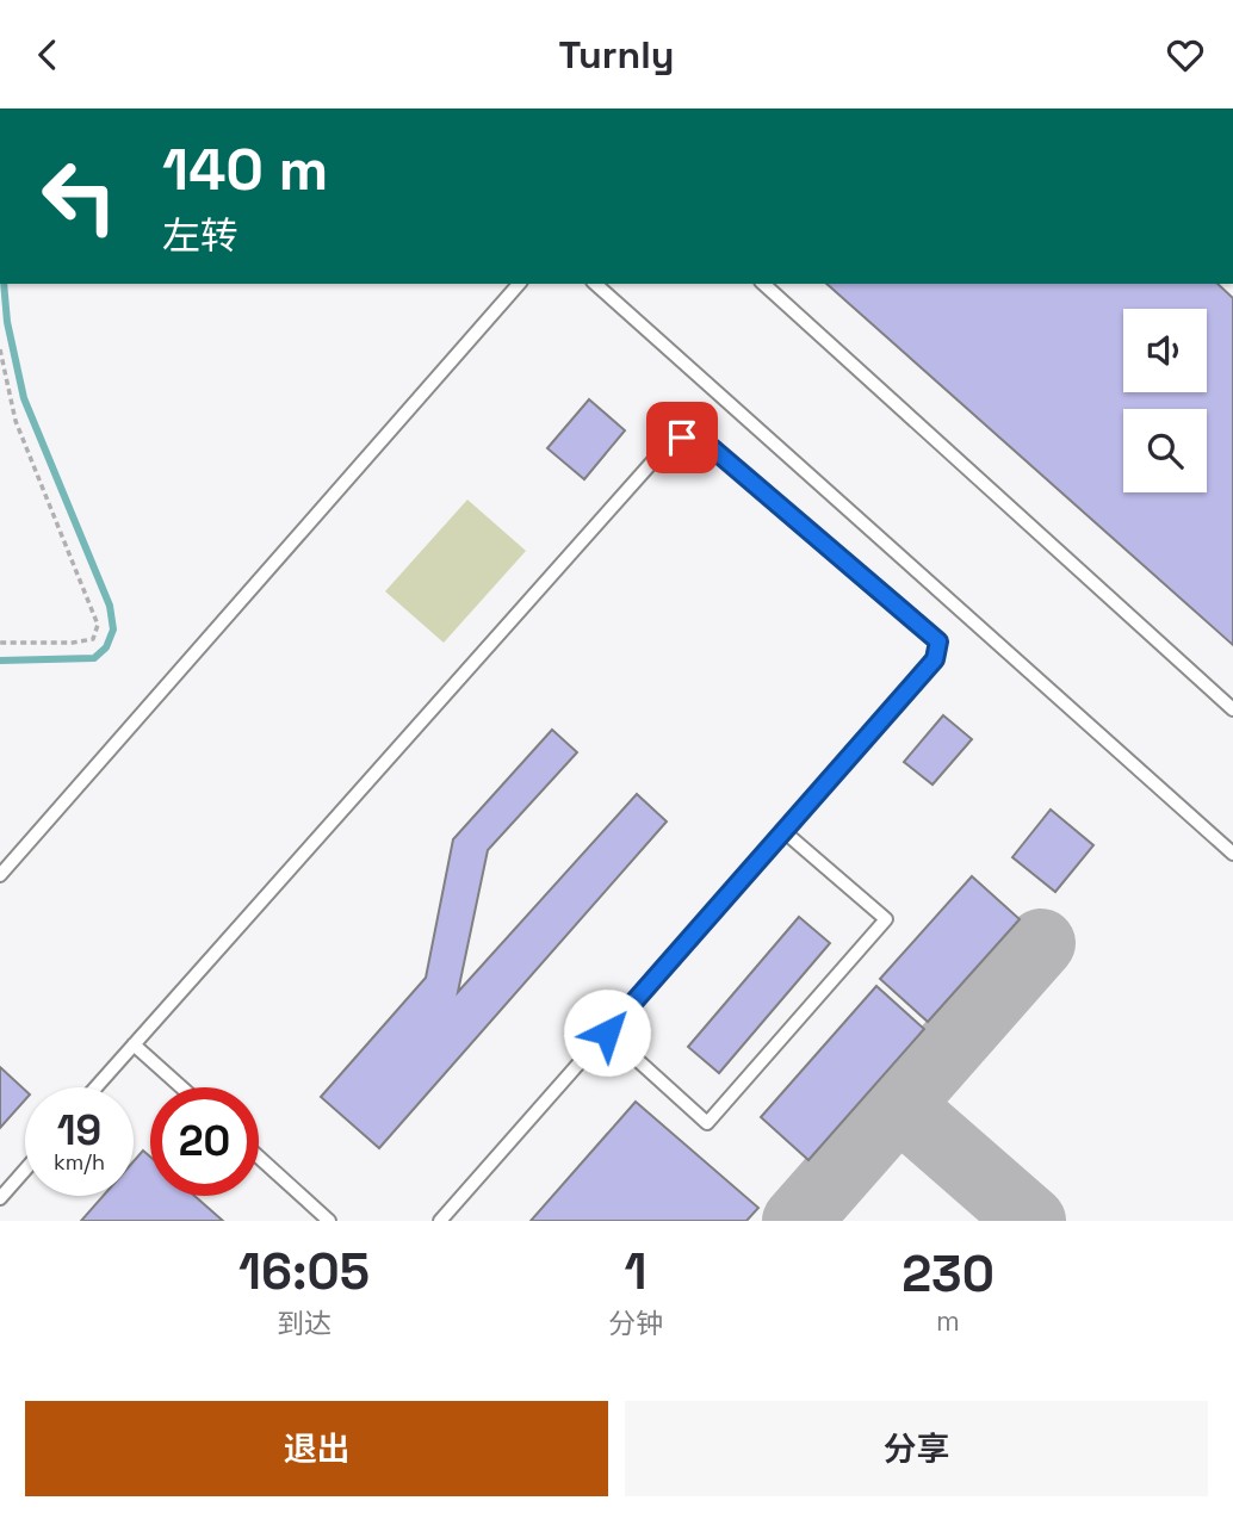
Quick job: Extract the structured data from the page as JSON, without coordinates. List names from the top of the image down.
{
  "page": {
    "header": "Turnly",
    "turn": ["140 m", "左转"],
    "speed": "19 km/h",
    "limit": "20",
    "eta": [
      "16:05",
      "到达",
      "1",
      "分钟",
      "230",
      "m"
    ],
    "buttons": ["退出", "分享"]
  }
}
